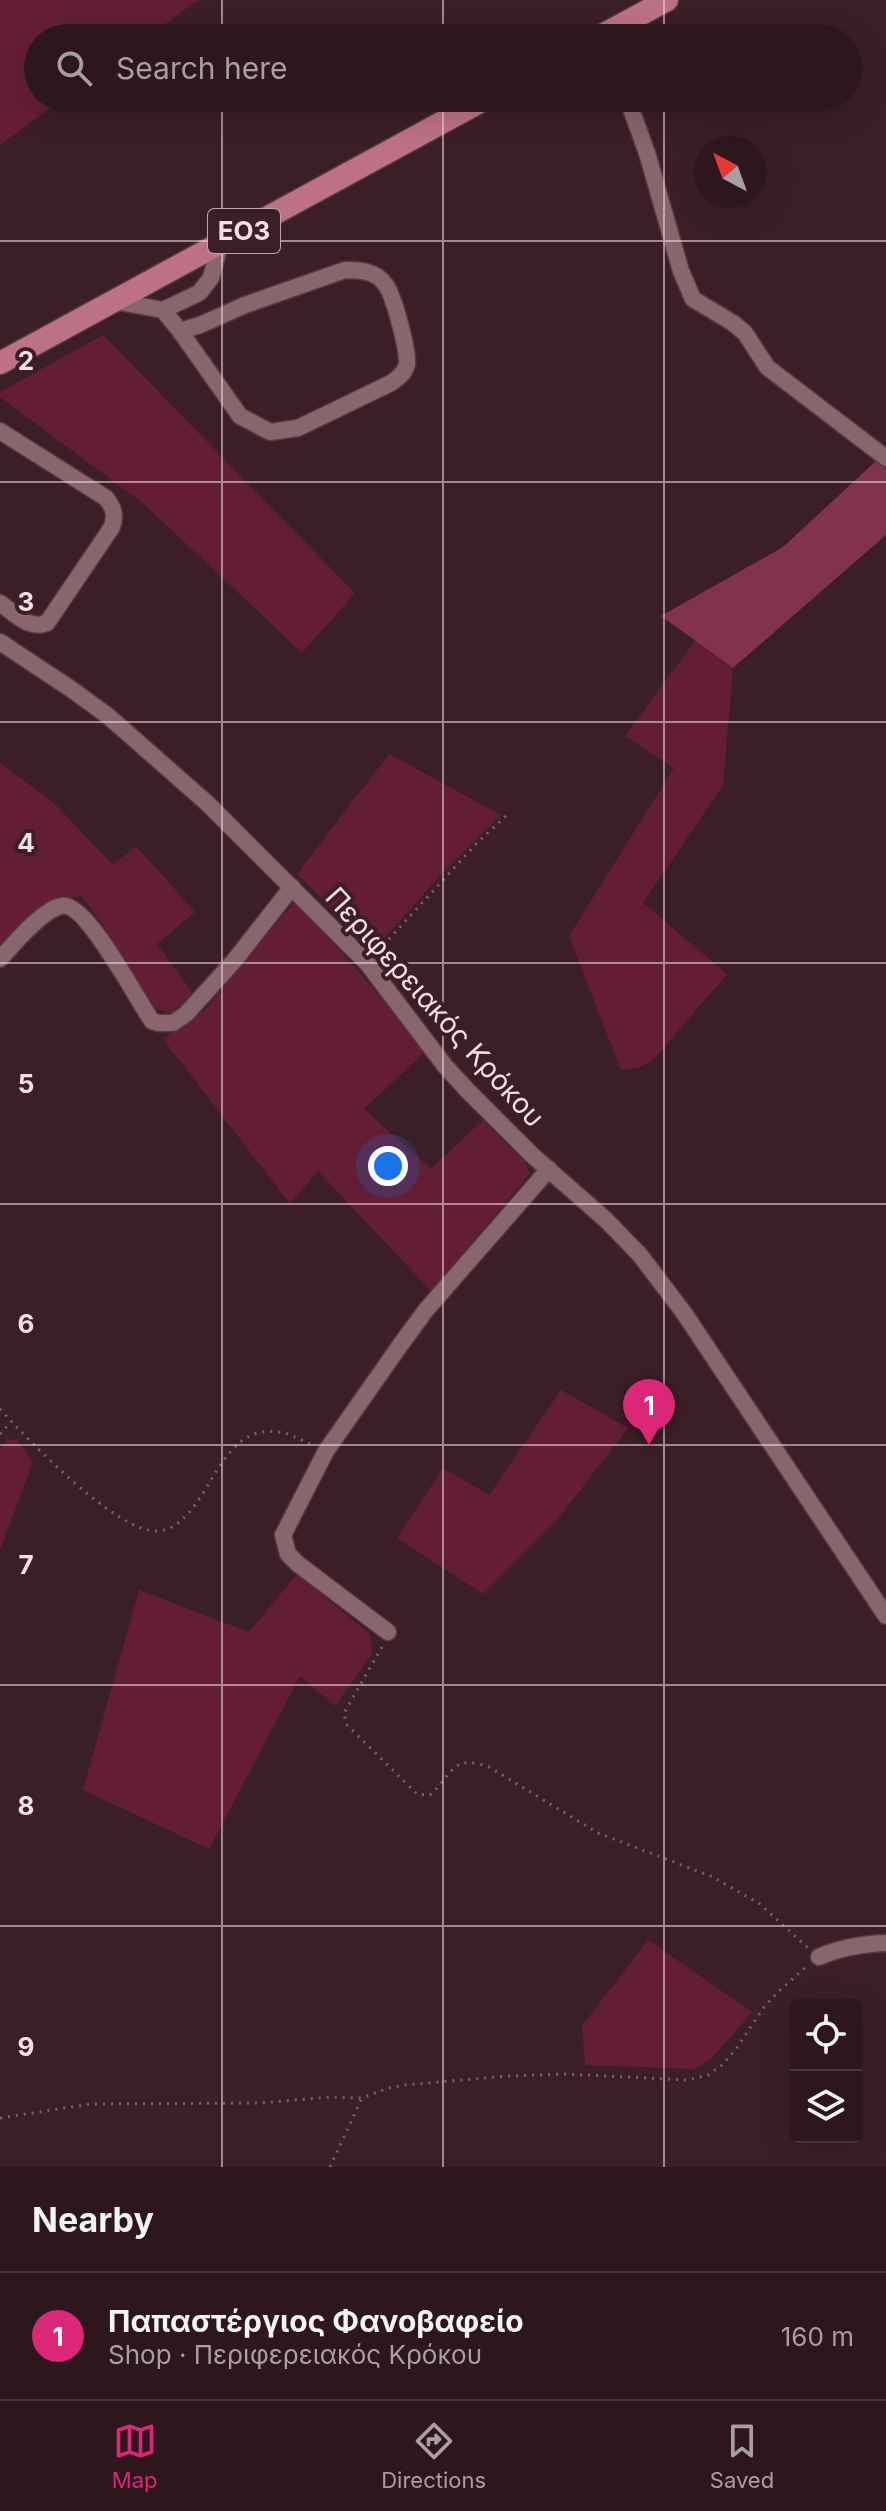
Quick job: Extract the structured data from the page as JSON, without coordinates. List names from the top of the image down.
{
  "streets": {
    "main road": ["ΕΟ3"],
    "street": ["Περιφερειακός Κρόκου"]
  },
  "north": "top left",
  "page": {
    "search": "Search here",
    "pins": "1",
    "heading": "Nearby",
    "list": [
      {
        "mark": "1",
        "name": "Παπαστέργιος Φανοβαφείο",
        "note": "Shop · Περιφερειακός Κρόκου",
        "value": "160 m"
      }
    ],
    "nav": ["Map", "Directions", "Saved"]
  },
  "grid": {
    "rows": [
      "2",
      "3",
      "4",
      "5",
      "6",
      "7",
      "8",
      "9"
    ]
  }
}
